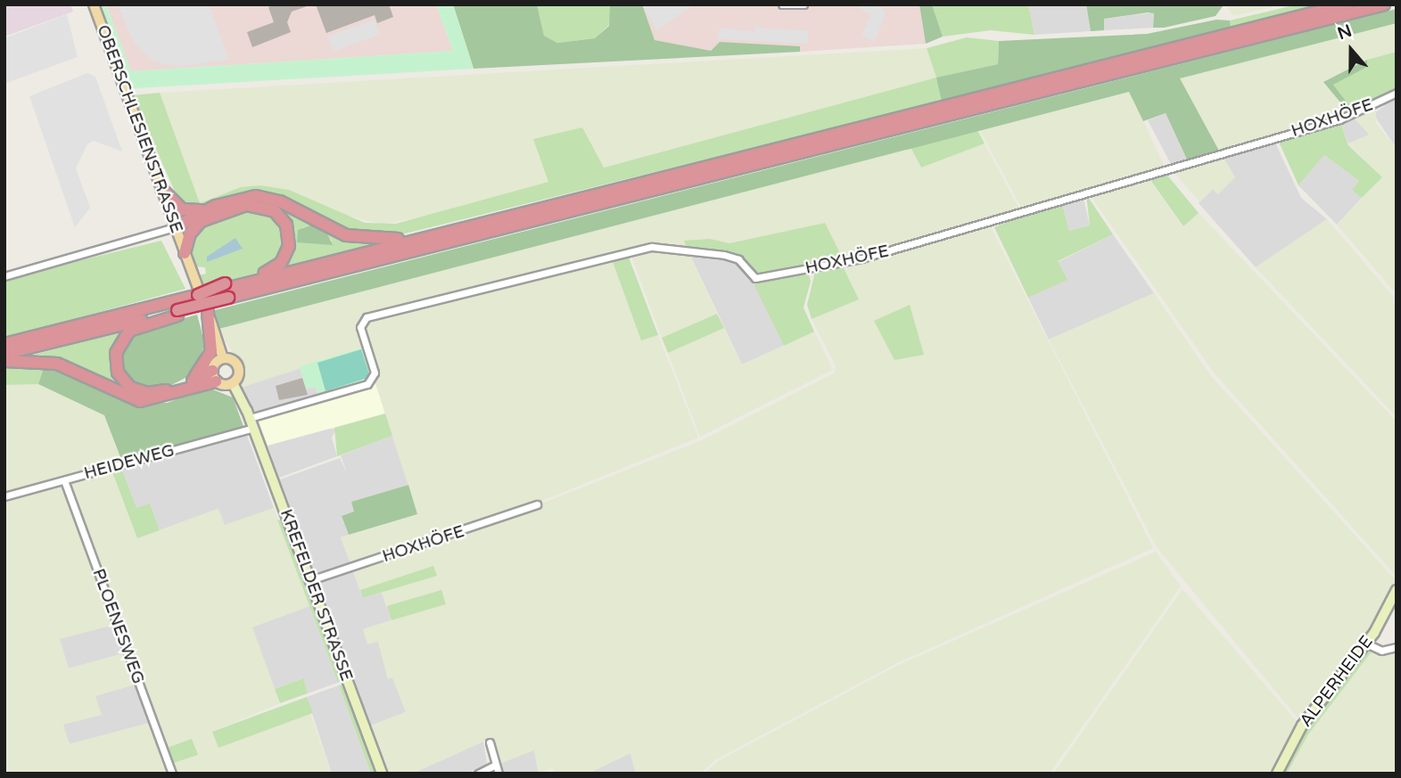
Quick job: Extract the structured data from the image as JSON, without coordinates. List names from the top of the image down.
{
  "streets": {
    "main road": ["OBERSCHLESIENSTRASSE", "KREFELDER STRASSE", "ALPERHEIDE"],
    "street": ["HOXHÖFE", "HEIDEWEG", "PLOENESWEG"]
  },
  "crossings": [
    ["HOXHÖFE", "KREFELDER STRASSE"],
    ["HEIDEWEG", "KREFELDER STRASSE"],
    ["HEIDEWEG", "PLOENESWEG"]
  ],
  "north": "top"
}
